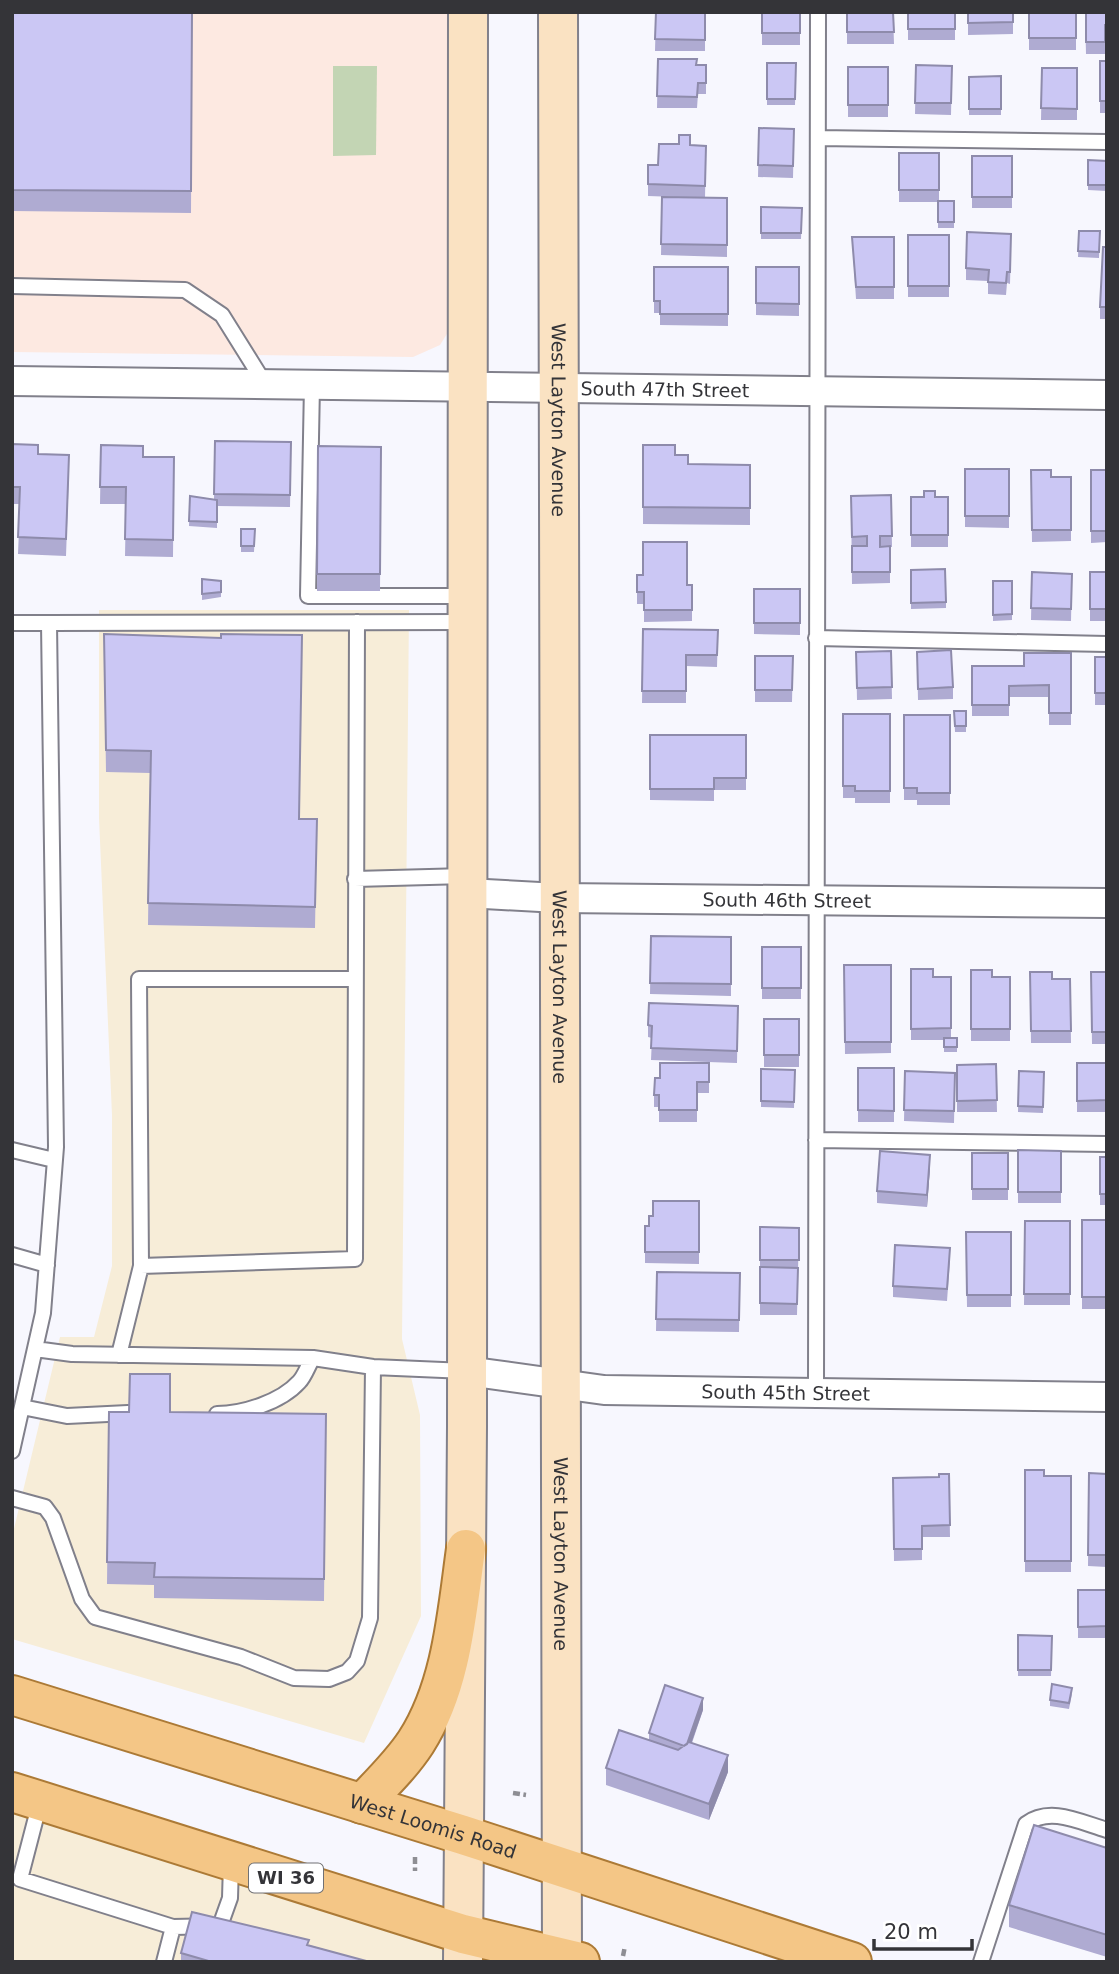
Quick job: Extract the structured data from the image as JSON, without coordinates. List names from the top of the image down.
{
  "streets": {
    "main road": ["West Layton Avenue", "West Loomis Road", "WI 36"],
    "street": ["South 47th Street", "South 46th Street", "South 45th Street"]
  },
  "crossings": [
    ["South 47th Street", "West Layton Avenue"],
    ["West Layton Avenue", "South 46th Street"],
    ["West Layton Avenue", "South 45th Street"],
    ["West Layton Avenue", "West Loomis Road"],
    ["West Layton Avenue", "WI 36"]
  ],
  "scale_bar": "20 m"
}
